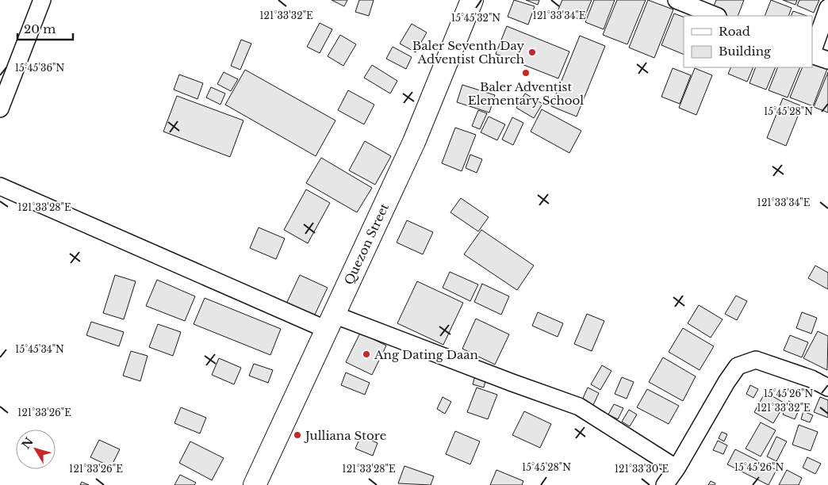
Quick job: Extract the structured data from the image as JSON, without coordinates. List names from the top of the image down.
{
  "streets": {
    "main road": ["Quezon Street"]
  },
  "places": [
    "Baler Seventh Day Adventist Church",
    "Baler Adventist Elementary School",
    "Ang Dating Daan",
    "Julliana Store"
  ],
  "legend": ["Road", "Building"],
  "scale_bar": "20 m",
  "north": "top left",
  "coordinates": [
    "121°33'32\"E",
    "121°33'34\"E",
    "15°45'32\"N",
    "15°45'36\"N",
    "15°45'28\"N",
    "121°33'28\"E",
    "15°45'34\"N",
    "15°45'26\"N",
    "121°33'26\"E",
    "121°33'30\"E"
  ]
}
